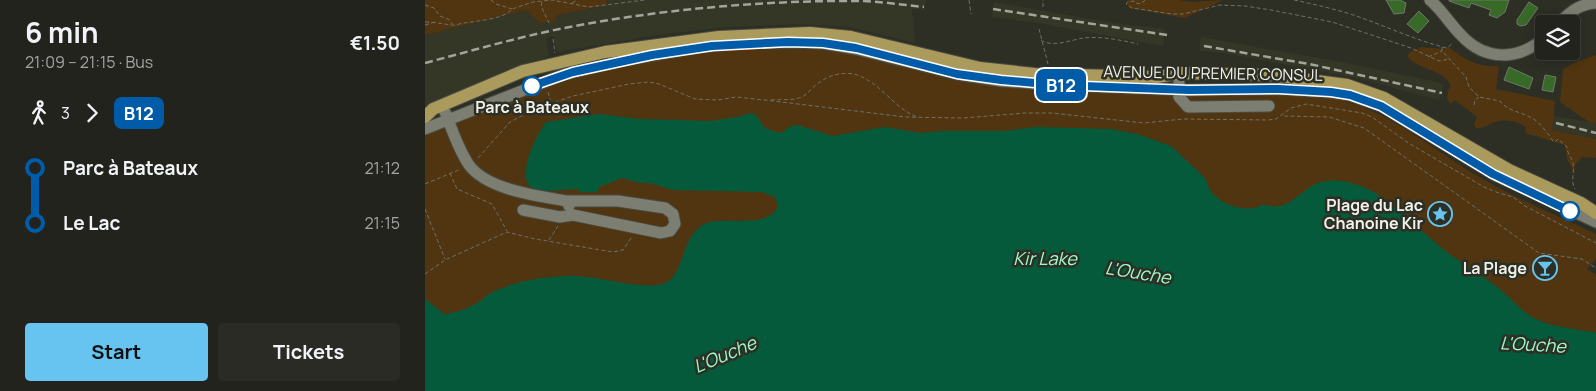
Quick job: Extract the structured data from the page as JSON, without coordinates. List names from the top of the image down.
{
  "streets": {
    "main road": ["AVENUE DU PREMIER CONSUL"]
  },
  "water": ["Kir Lake", "L'Ouche"],
  "places": {
    "other": ["Parc à Bateaux"],
    "place": ["Plage du Lac Chanoine Kir"],
    "bar": ["La Plage"]
  },
  "lines": ["bus line B12"],
  "page": {
    "heading": ["6 min", "21:09 – 21:15 · Bus", "€1.50"],
    "on_map": "B12",
    "legs": ["3", "B12"],
    "list": [
      {
        "name": "Parc à Bateaux",
        "value": "21:12"
      },
      {
        "name": "Le Lac",
        "value": "21:15"
      }
    ],
    "buttons": ["Start", "Tickets"]
  }
}
